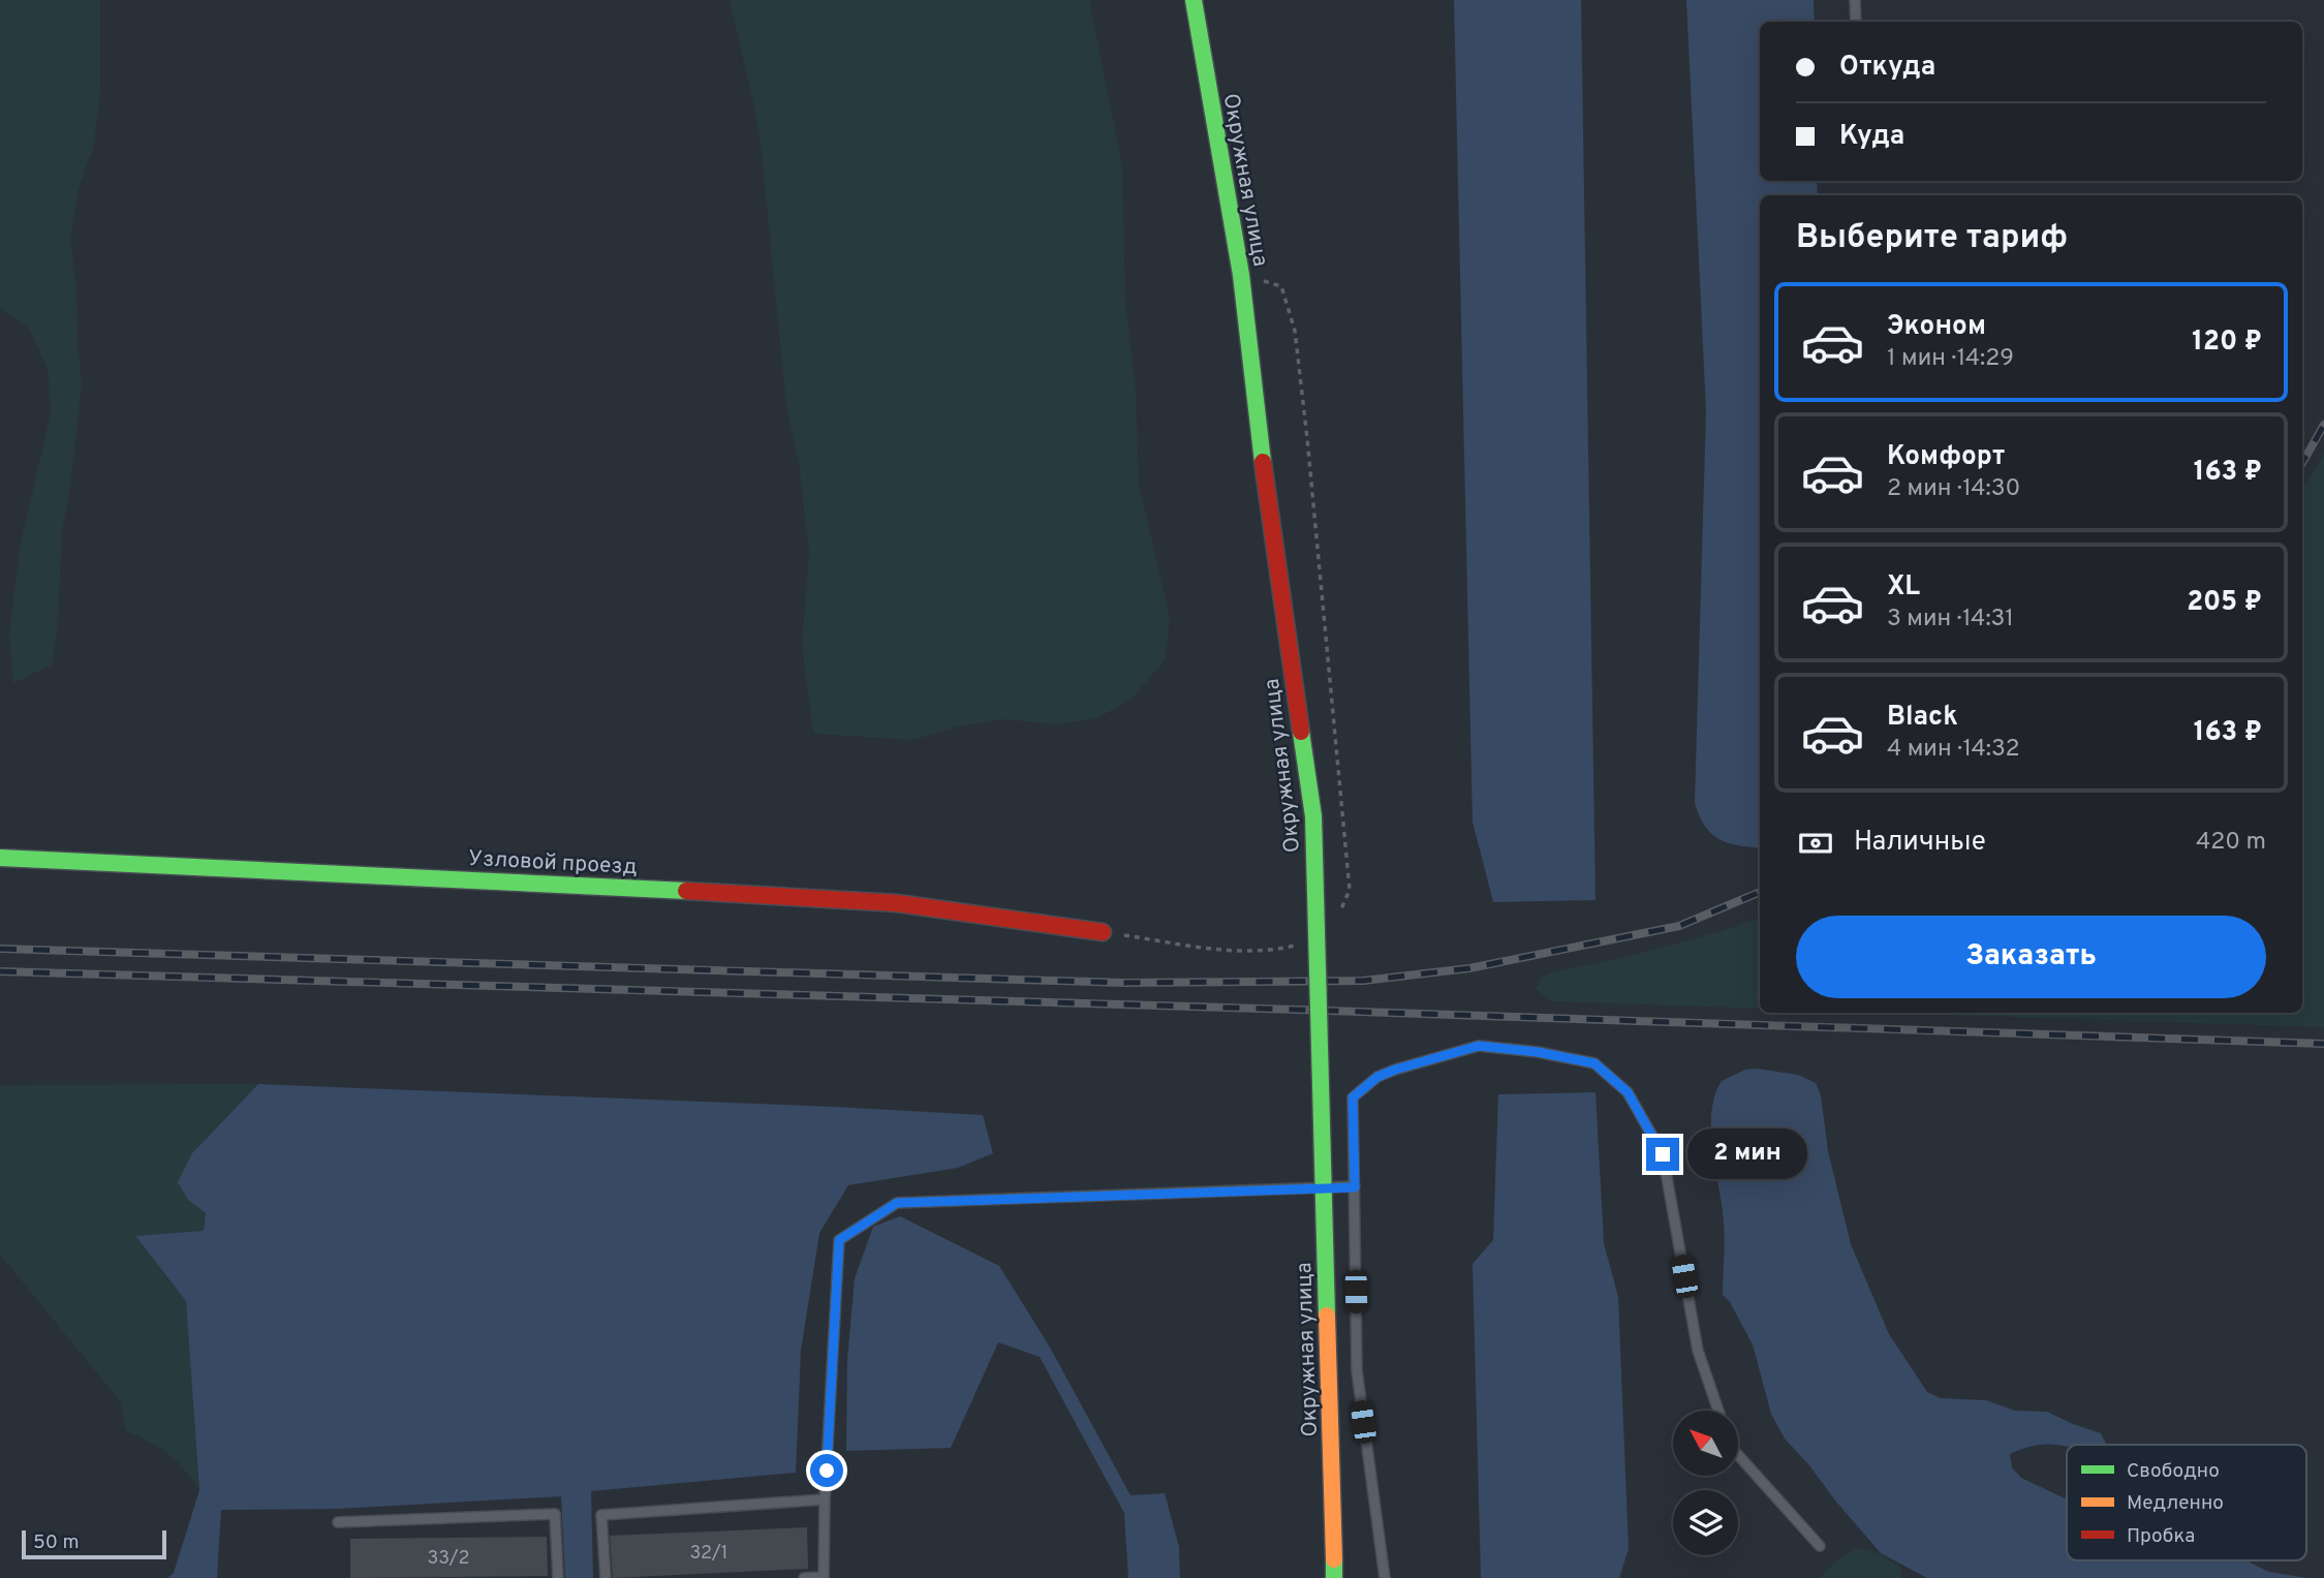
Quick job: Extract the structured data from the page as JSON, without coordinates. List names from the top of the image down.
{
  "streets": {
    "main road": ["Окружная улица", "Узловой проезд"]
  },
  "house_numbers": ["32/1", "33/2"],
  "legend": ["Свободно", "Медленно", "Пробка"],
  "scale_bar": "50 m",
  "north": "top left",
  "page": {
    "banner": ["Откуда", "Куда"],
    "heading": "Выберите тариф",
    "list": [
      {
        "name": "Эконом",
        "note": "1 мин · 14:29",
        "value": "120 ₽"
      },
      {
        "name": "Комфорт",
        "note": "2 мин · 14:30",
        "value": "163 ₽"
      },
      {
        "name": "XL",
        "note": "3 мин · 14:31",
        "value": "205 ₽"
      },
      {
        "name": "Black",
        "note": "4 мин · 14:32",
        "value": "163 ₽"
      }
    ],
    "pay": ["Наличные", "420 m"],
    "buttons": "Заказать",
    "bubble": "2 мин",
    "scale": "50 m"
  }
}
